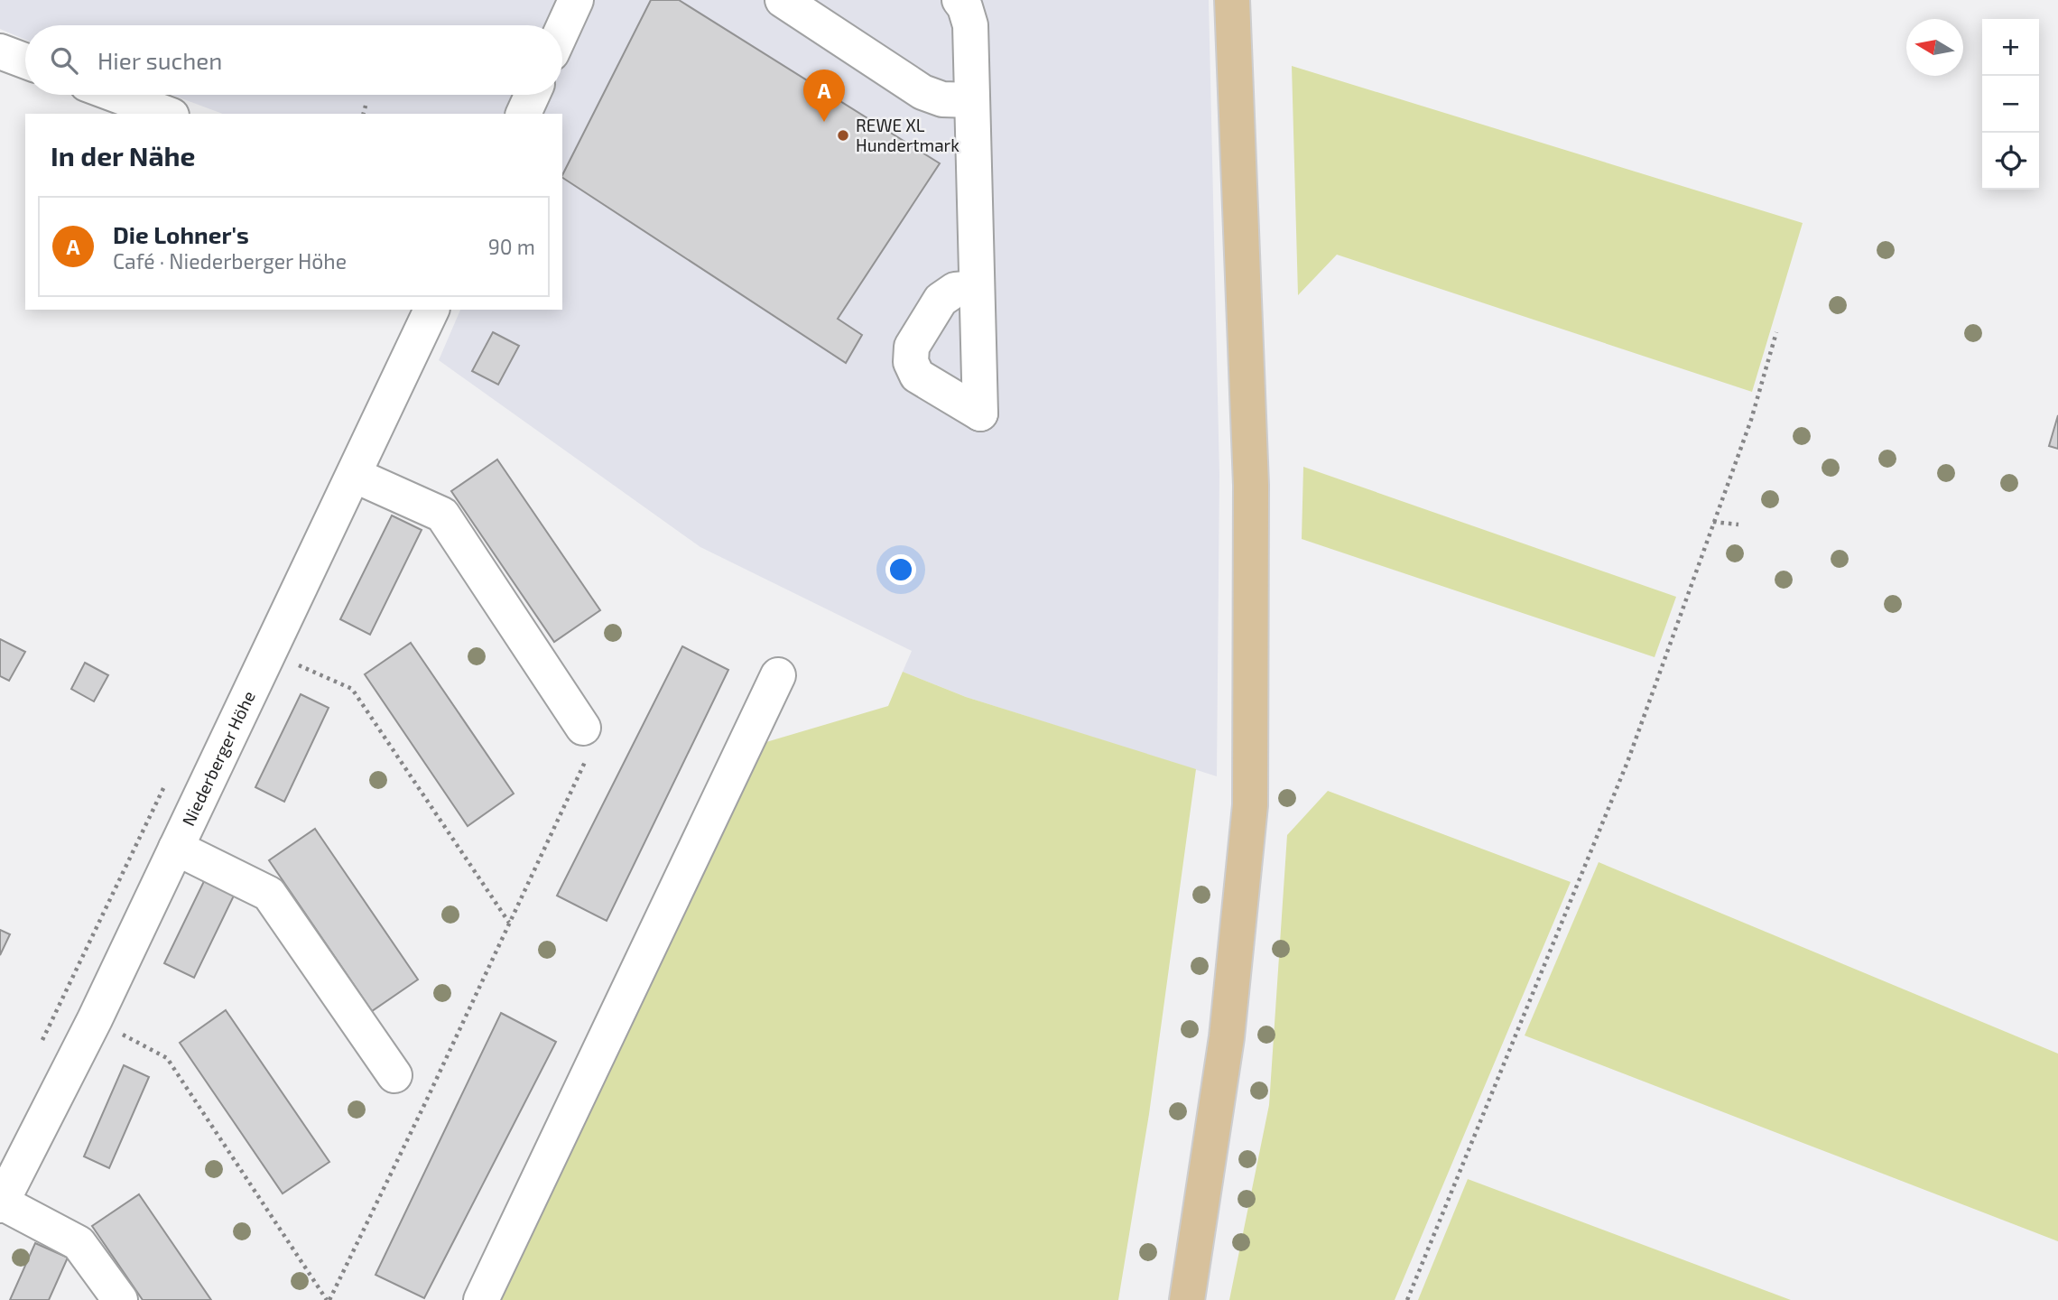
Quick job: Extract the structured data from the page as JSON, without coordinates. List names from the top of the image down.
{
  "streets": {
    "street": ["Niederberger Höhe"]
  },
  "places": ["REWE XL Hundertmark"],
  "north": "left",
  "page": {
    "map_buttons": ["+", "−"],
    "search": "Hier suchen",
    "pins": "A",
    "heading": "In der Nähe",
    "list": [
      {
        "mark": "A",
        "name": "Die Lohner's",
        "note": "Café · Niederberger Höhe",
        "value": "90 m"
      }
    ]
  }
}
